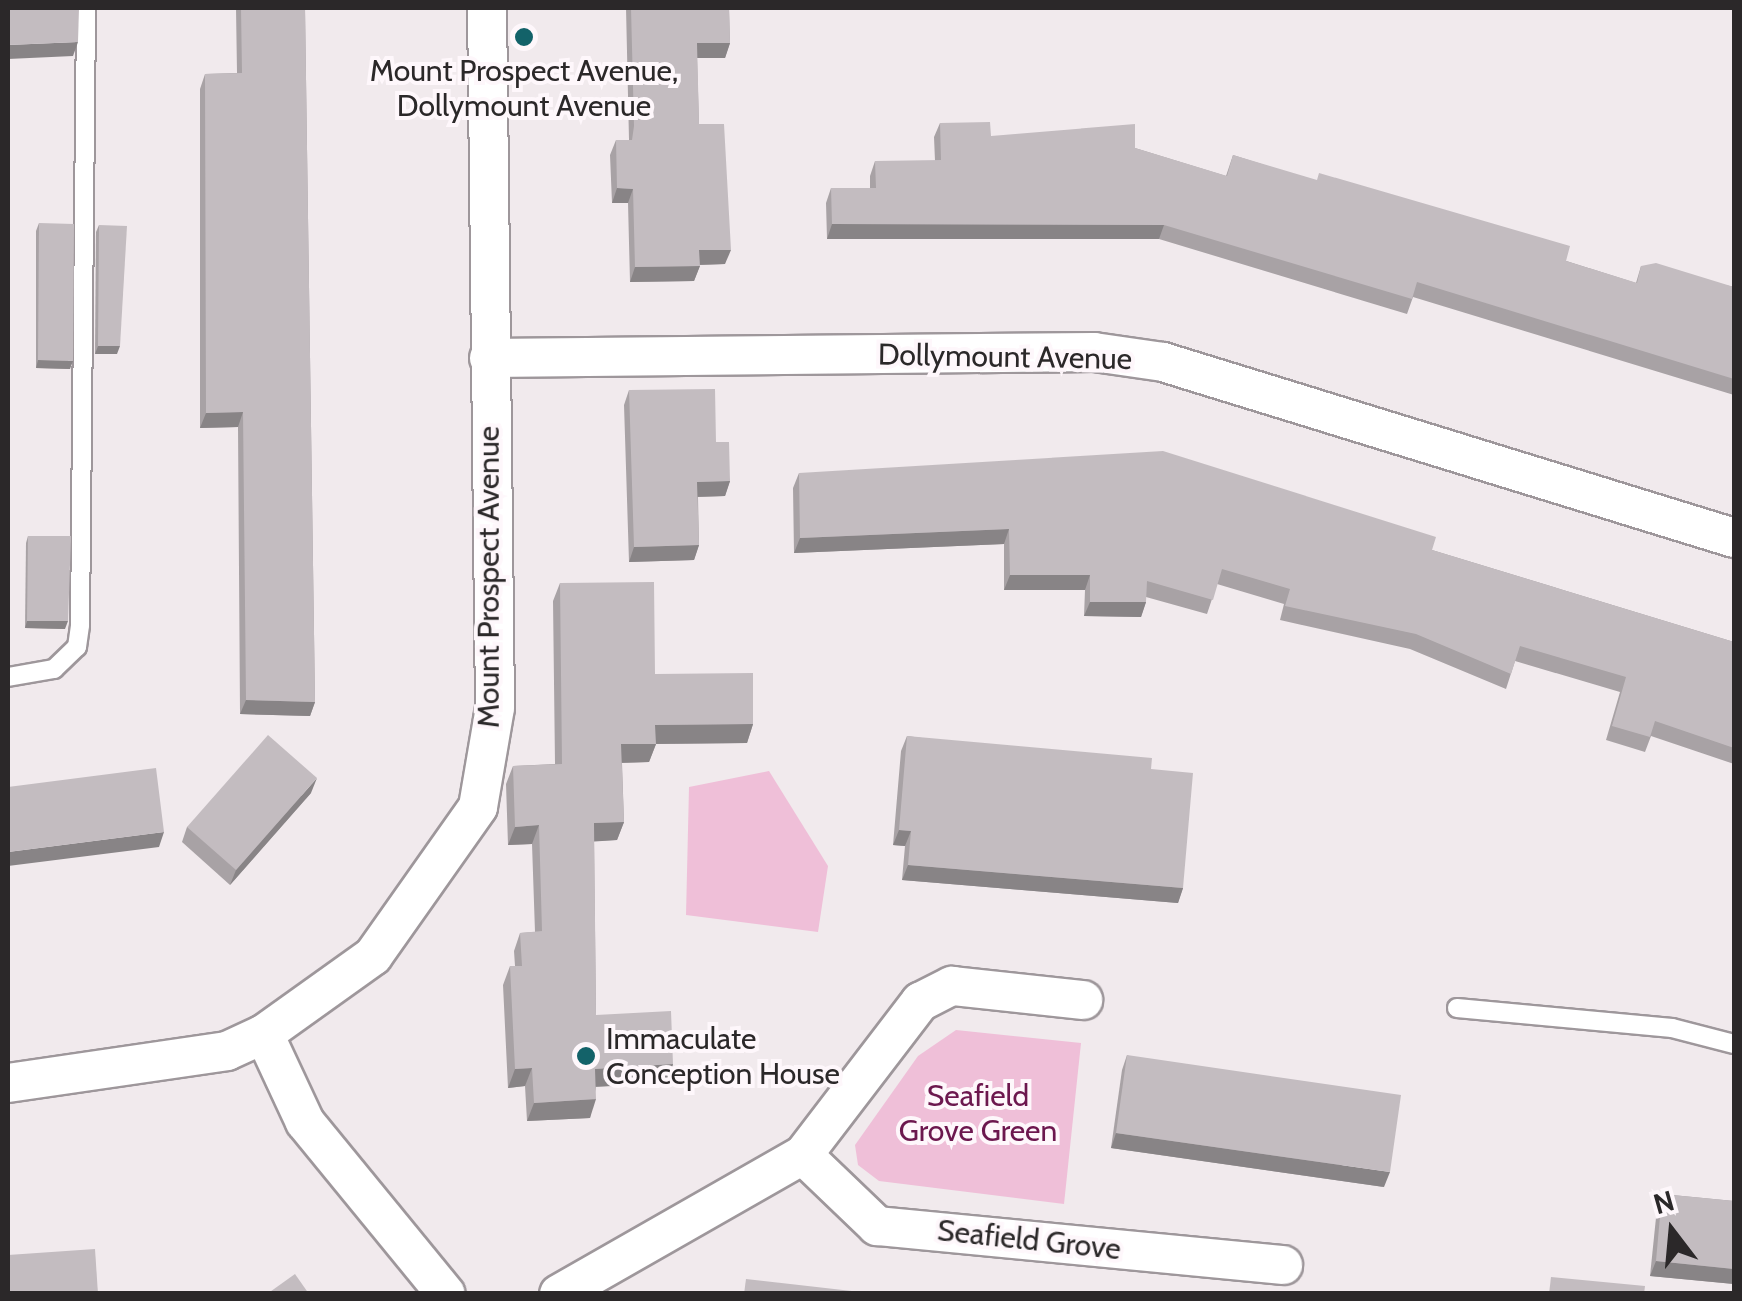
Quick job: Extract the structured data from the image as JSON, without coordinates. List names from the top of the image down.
{
  "streets": {
    "street": ["Dollymount Avenue", "Mount Prospect Avenue", "Seafield Grove"]
  },
  "crossings": [
    ["Dollymount Avenue", "Mount Prospect Avenue"]
  ],
  "parks": ["Seafield Grove Green"],
  "places": ["Mount Prospect Avenue, Dollymount Avenue", "Immaculate Conception House"],
  "north": "top"
}
